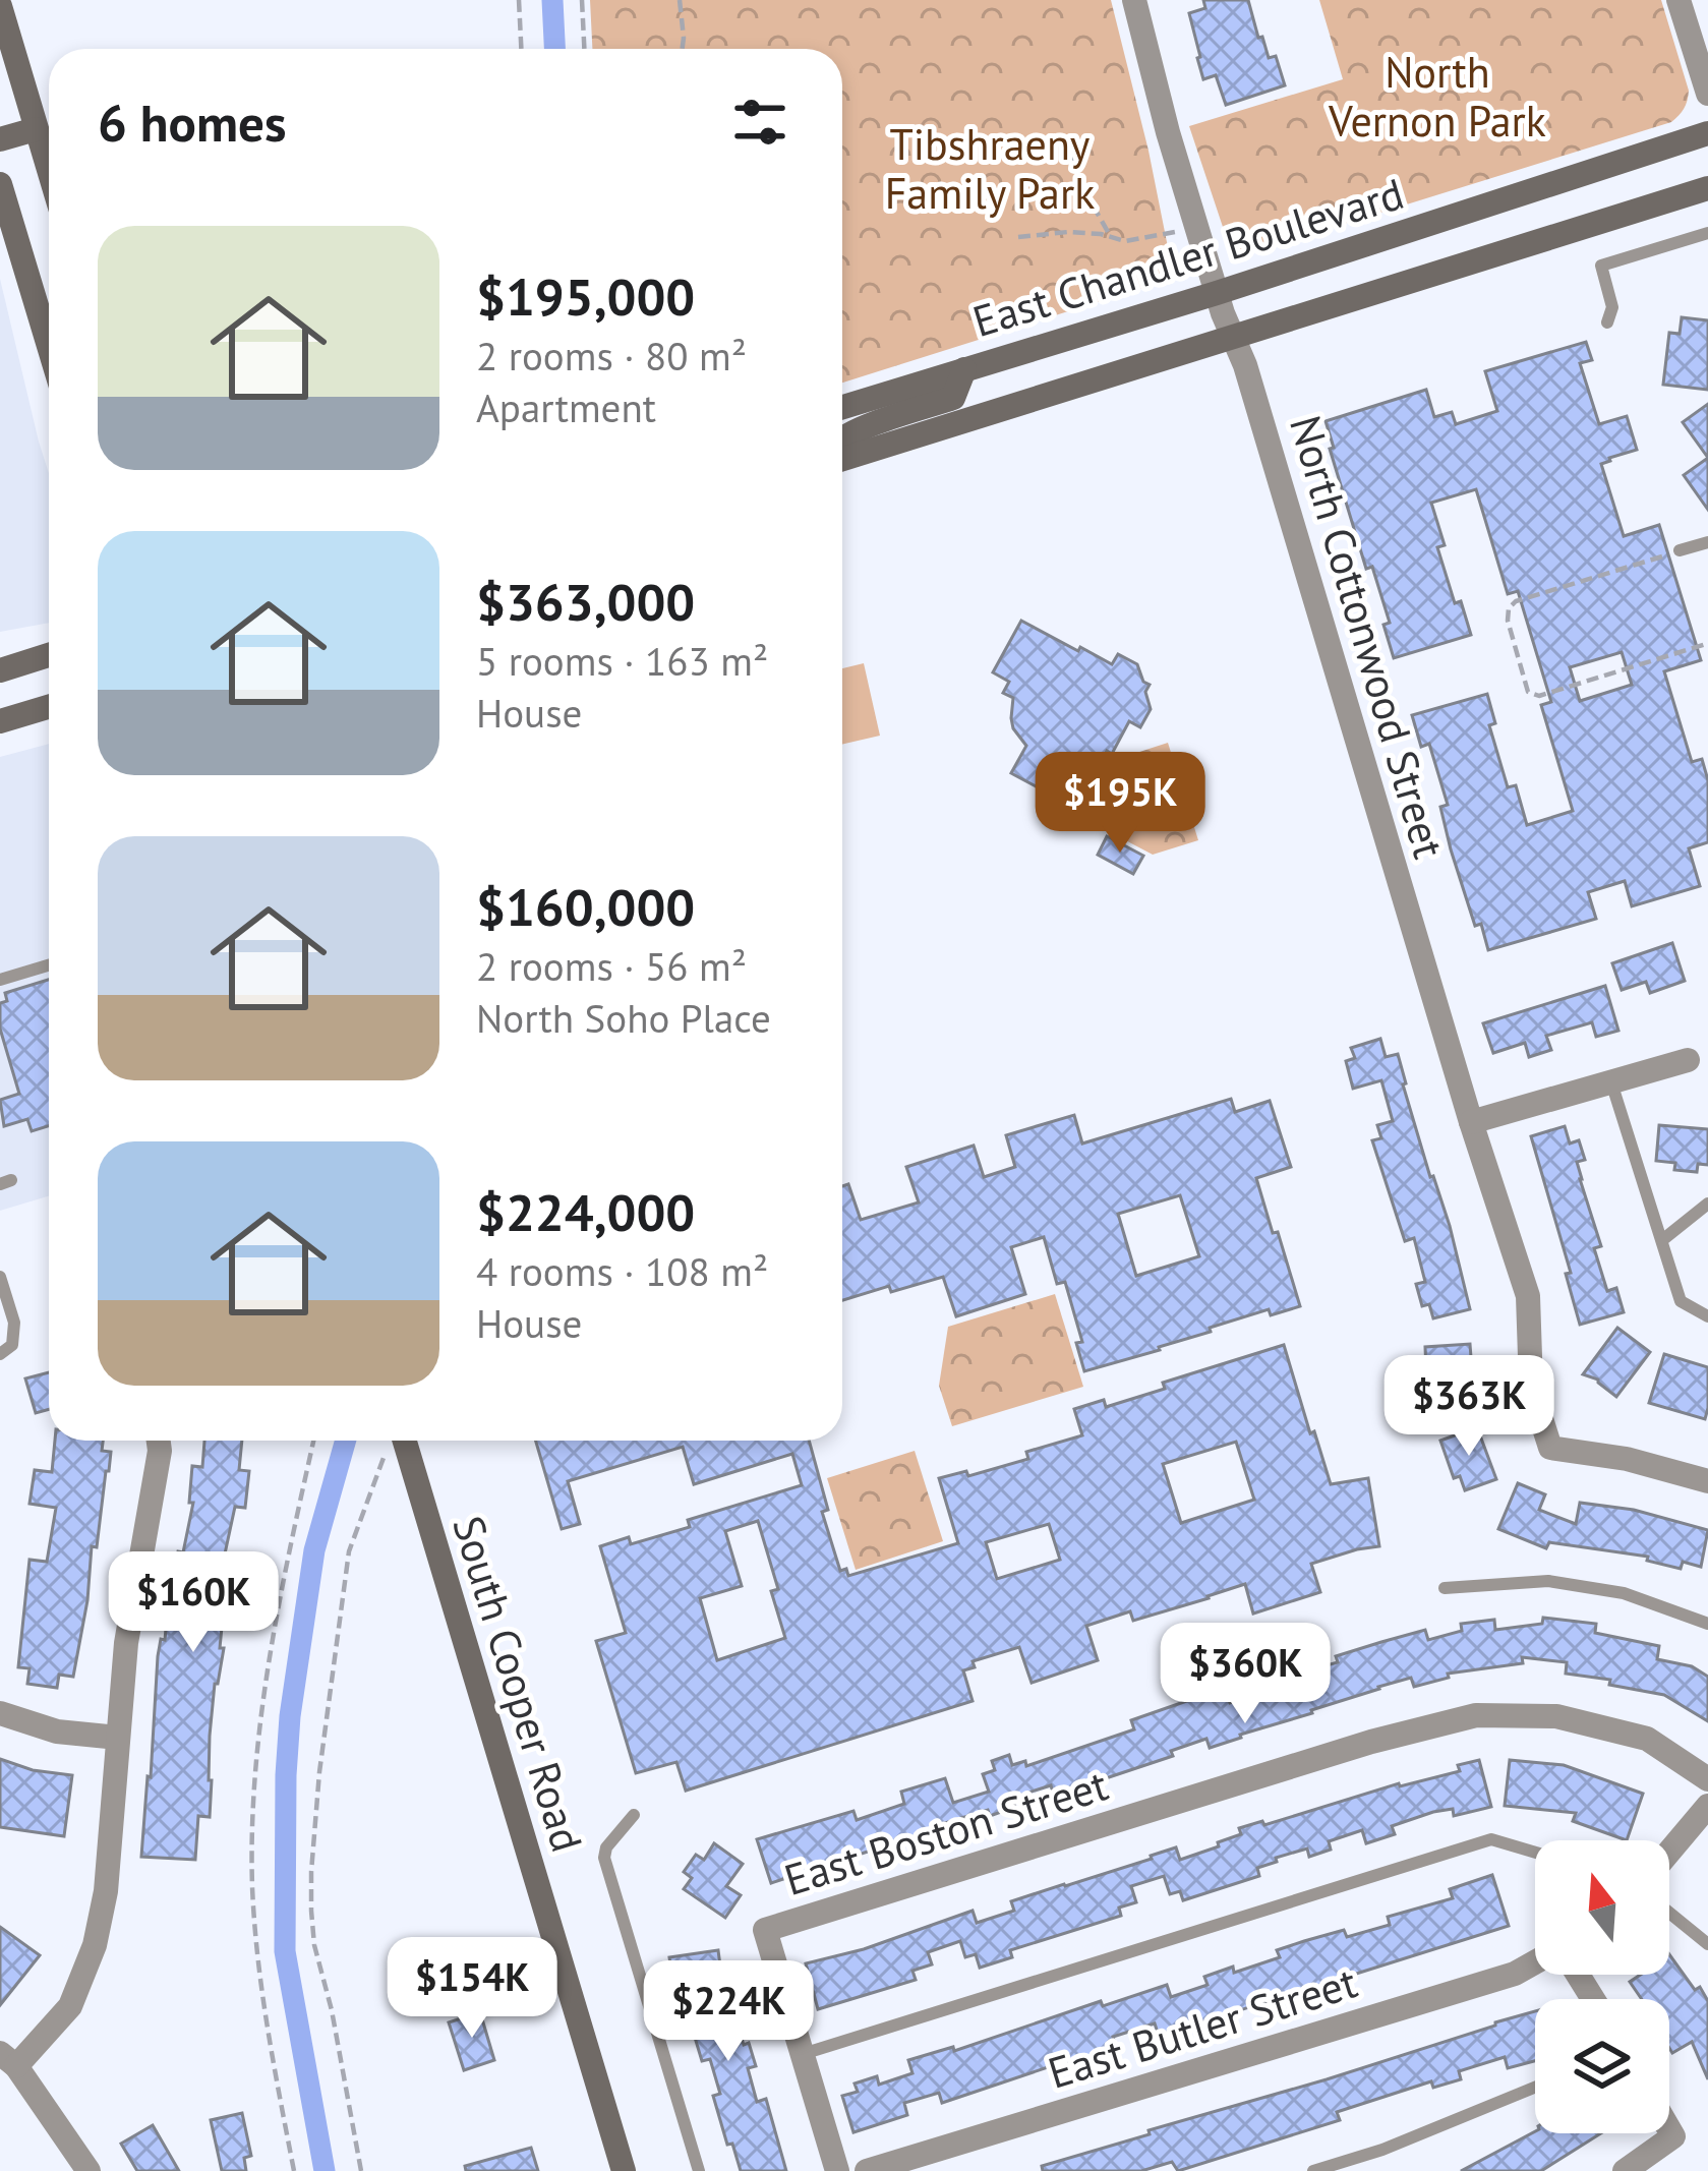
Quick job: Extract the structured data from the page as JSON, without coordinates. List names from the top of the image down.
{
  "streets": {
    "main road": ["East Chandler Boulevard", "South Cooper Road"],
    "street": ["North Cottonwood Street", "East Boston Street", "East Butler Street"]
  },
  "crossings": [
    ["East Chandler Boulevard", "North Cottonwood Street"]
  ],
  "parks": ["North Vernon Park", "Tibshraeny Family Park"],
  "north": "top",
  "page": {
    "heading": "6 homes",
    "list": [
      {
        "name": "$195,000",
        "note": "2 rooms · 80 m² · Apartment"
      },
      {
        "name": "$363,000",
        "note": "5 rooms · 163 m² · House"
      },
      {
        "name": "$160,000",
        "note": "2 rooms · 56 m² · North Soho Place"
      },
      {
        "name": "$224,000",
        "note": "4 rooms · 108 m² · House"
      }
    ],
    "price": [
      "$195K",
      "$363K",
      "$160K",
      "$360K",
      "$154K",
      "$224K"
    ]
  }
}
